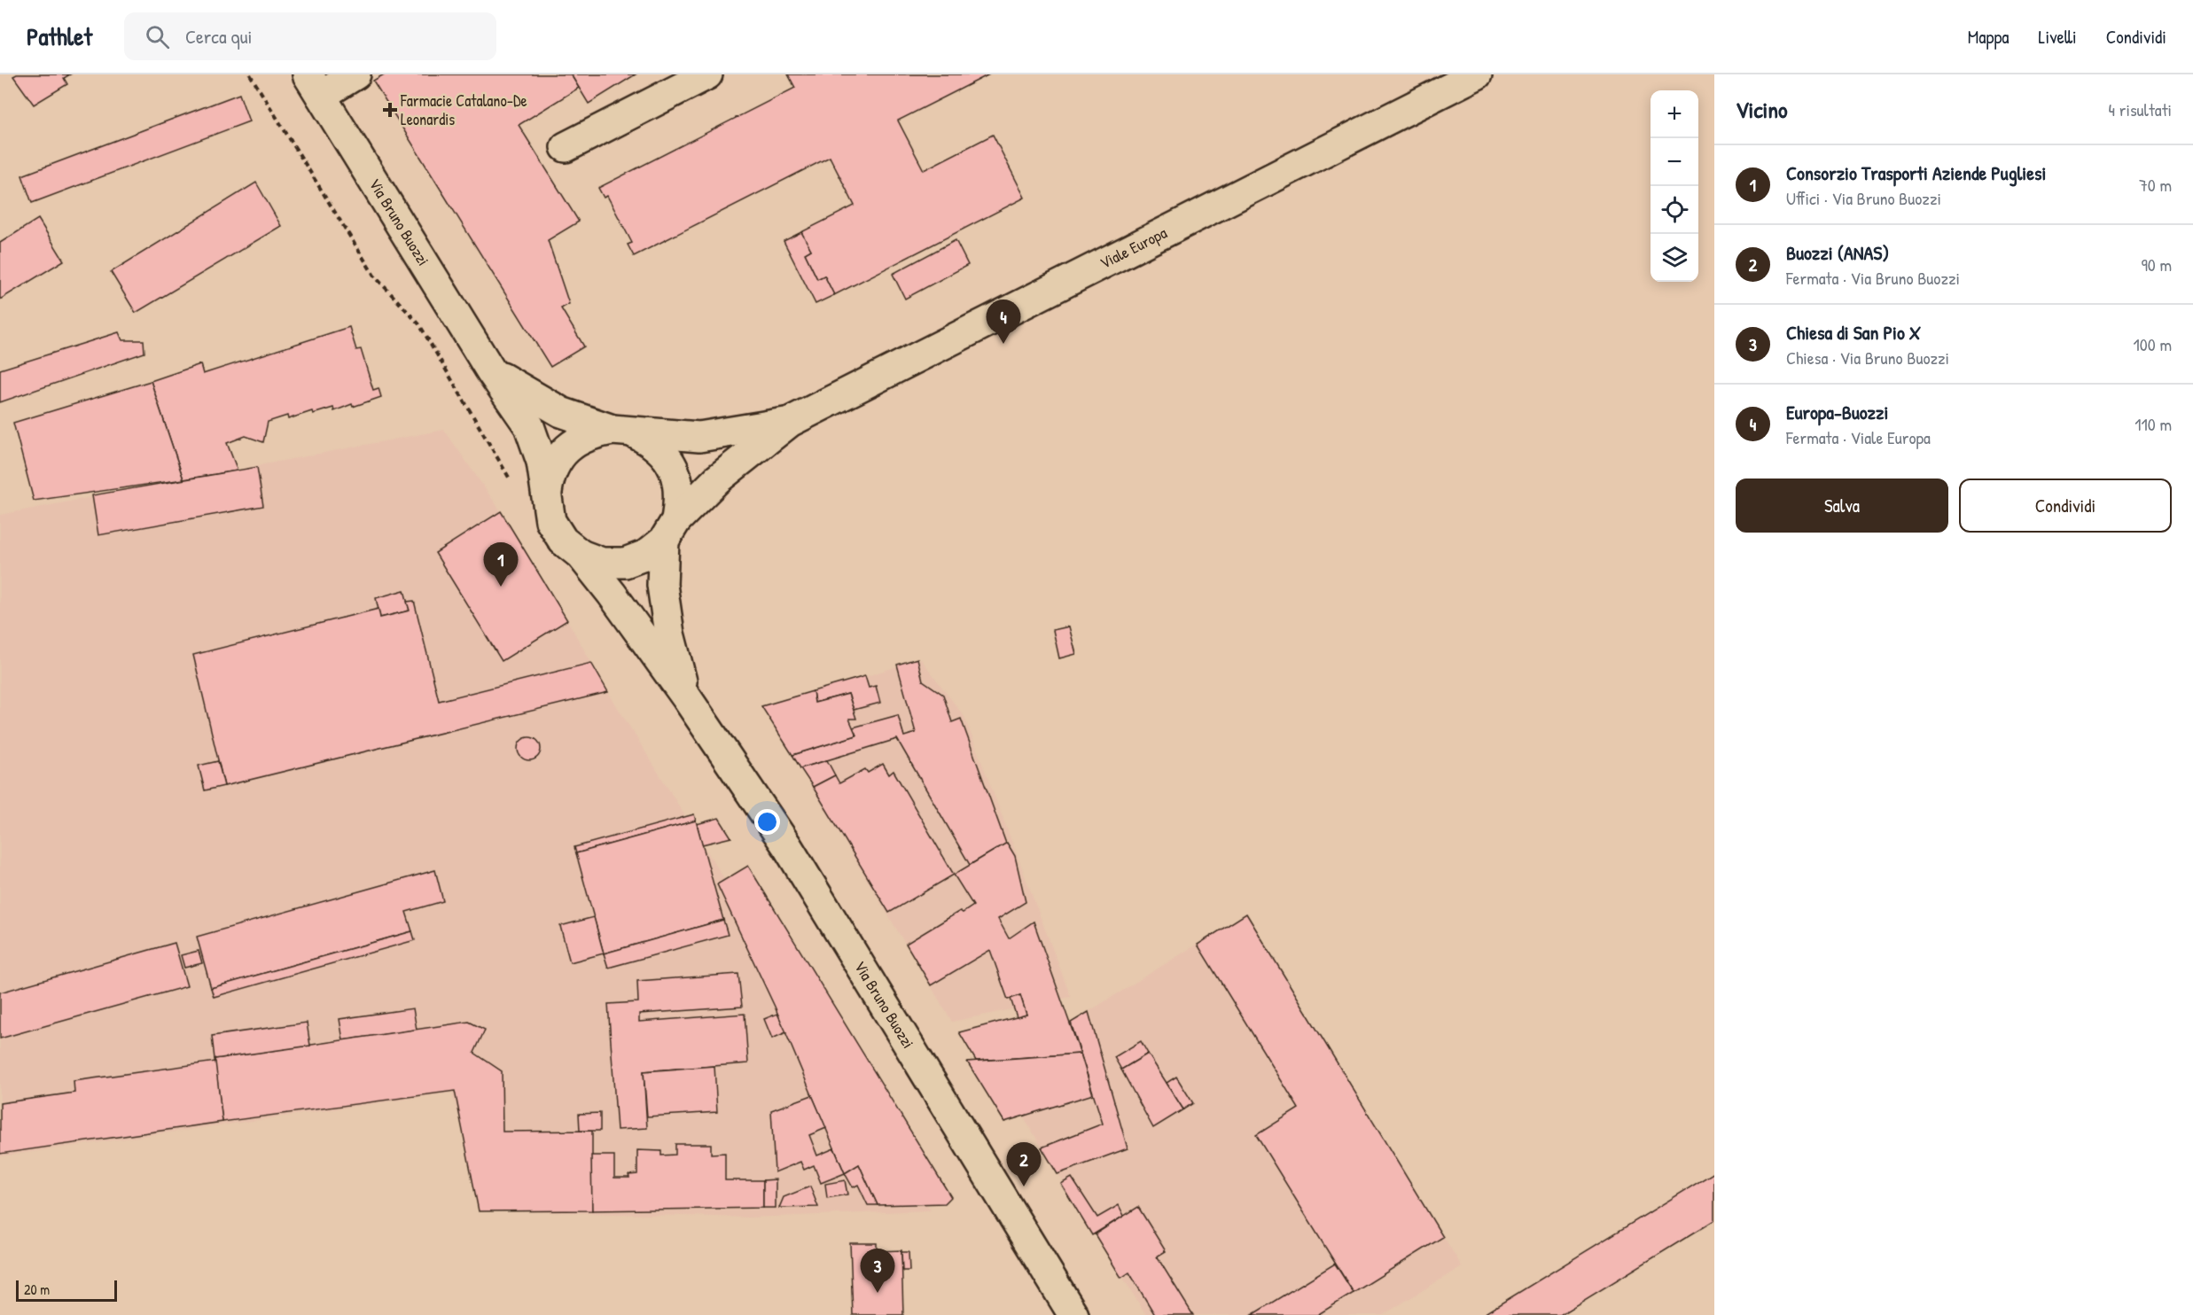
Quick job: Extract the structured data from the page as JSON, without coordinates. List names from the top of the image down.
{
  "streets": {
    "main road": ["Via Bruno Buozzi", "Viale Europa"]
  },
  "places": {
    "health": ["Farmacie Catalano-De Leonardis"]
  },
  "scale_bar": "20 m",
  "page": {
    "header": "Pathlet",
    "search": "Cerca qui",
    "nav": ["Mappa", "Livelli", "Condividi"],
    "heading": ["Vicino", "4 risultati"],
    "map_buttons": ["+", "−"],
    "list": [
      {
        "mark": "1",
        "name": "Consorzio Trasporti Aziende Pugliesi",
        "note": "Uffici · Via Bruno Buozzi",
        "value": "70 m"
      },
      {
        "mark": "2",
        "name": "Buozzi (ANAS)",
        "note": "Fermata · Via Bruno Buozzi",
        "value": "90 m"
      },
      {
        "mark": "3",
        "name": "Chiesa di San Pio X",
        "note": "Chiesa · Via Bruno Buozzi",
        "value": "100 m"
      },
      {
        "mark": "4",
        "name": "Europa-Buozzi",
        "note": "Fermata · Viale Europa",
        "value": "110 m"
      }
    ],
    "pins": [
      "4",
      "1",
      "2",
      "3"
    ],
    "buttons": ["Salva", "Condividi"],
    "scale": "20 m"
  }
}
